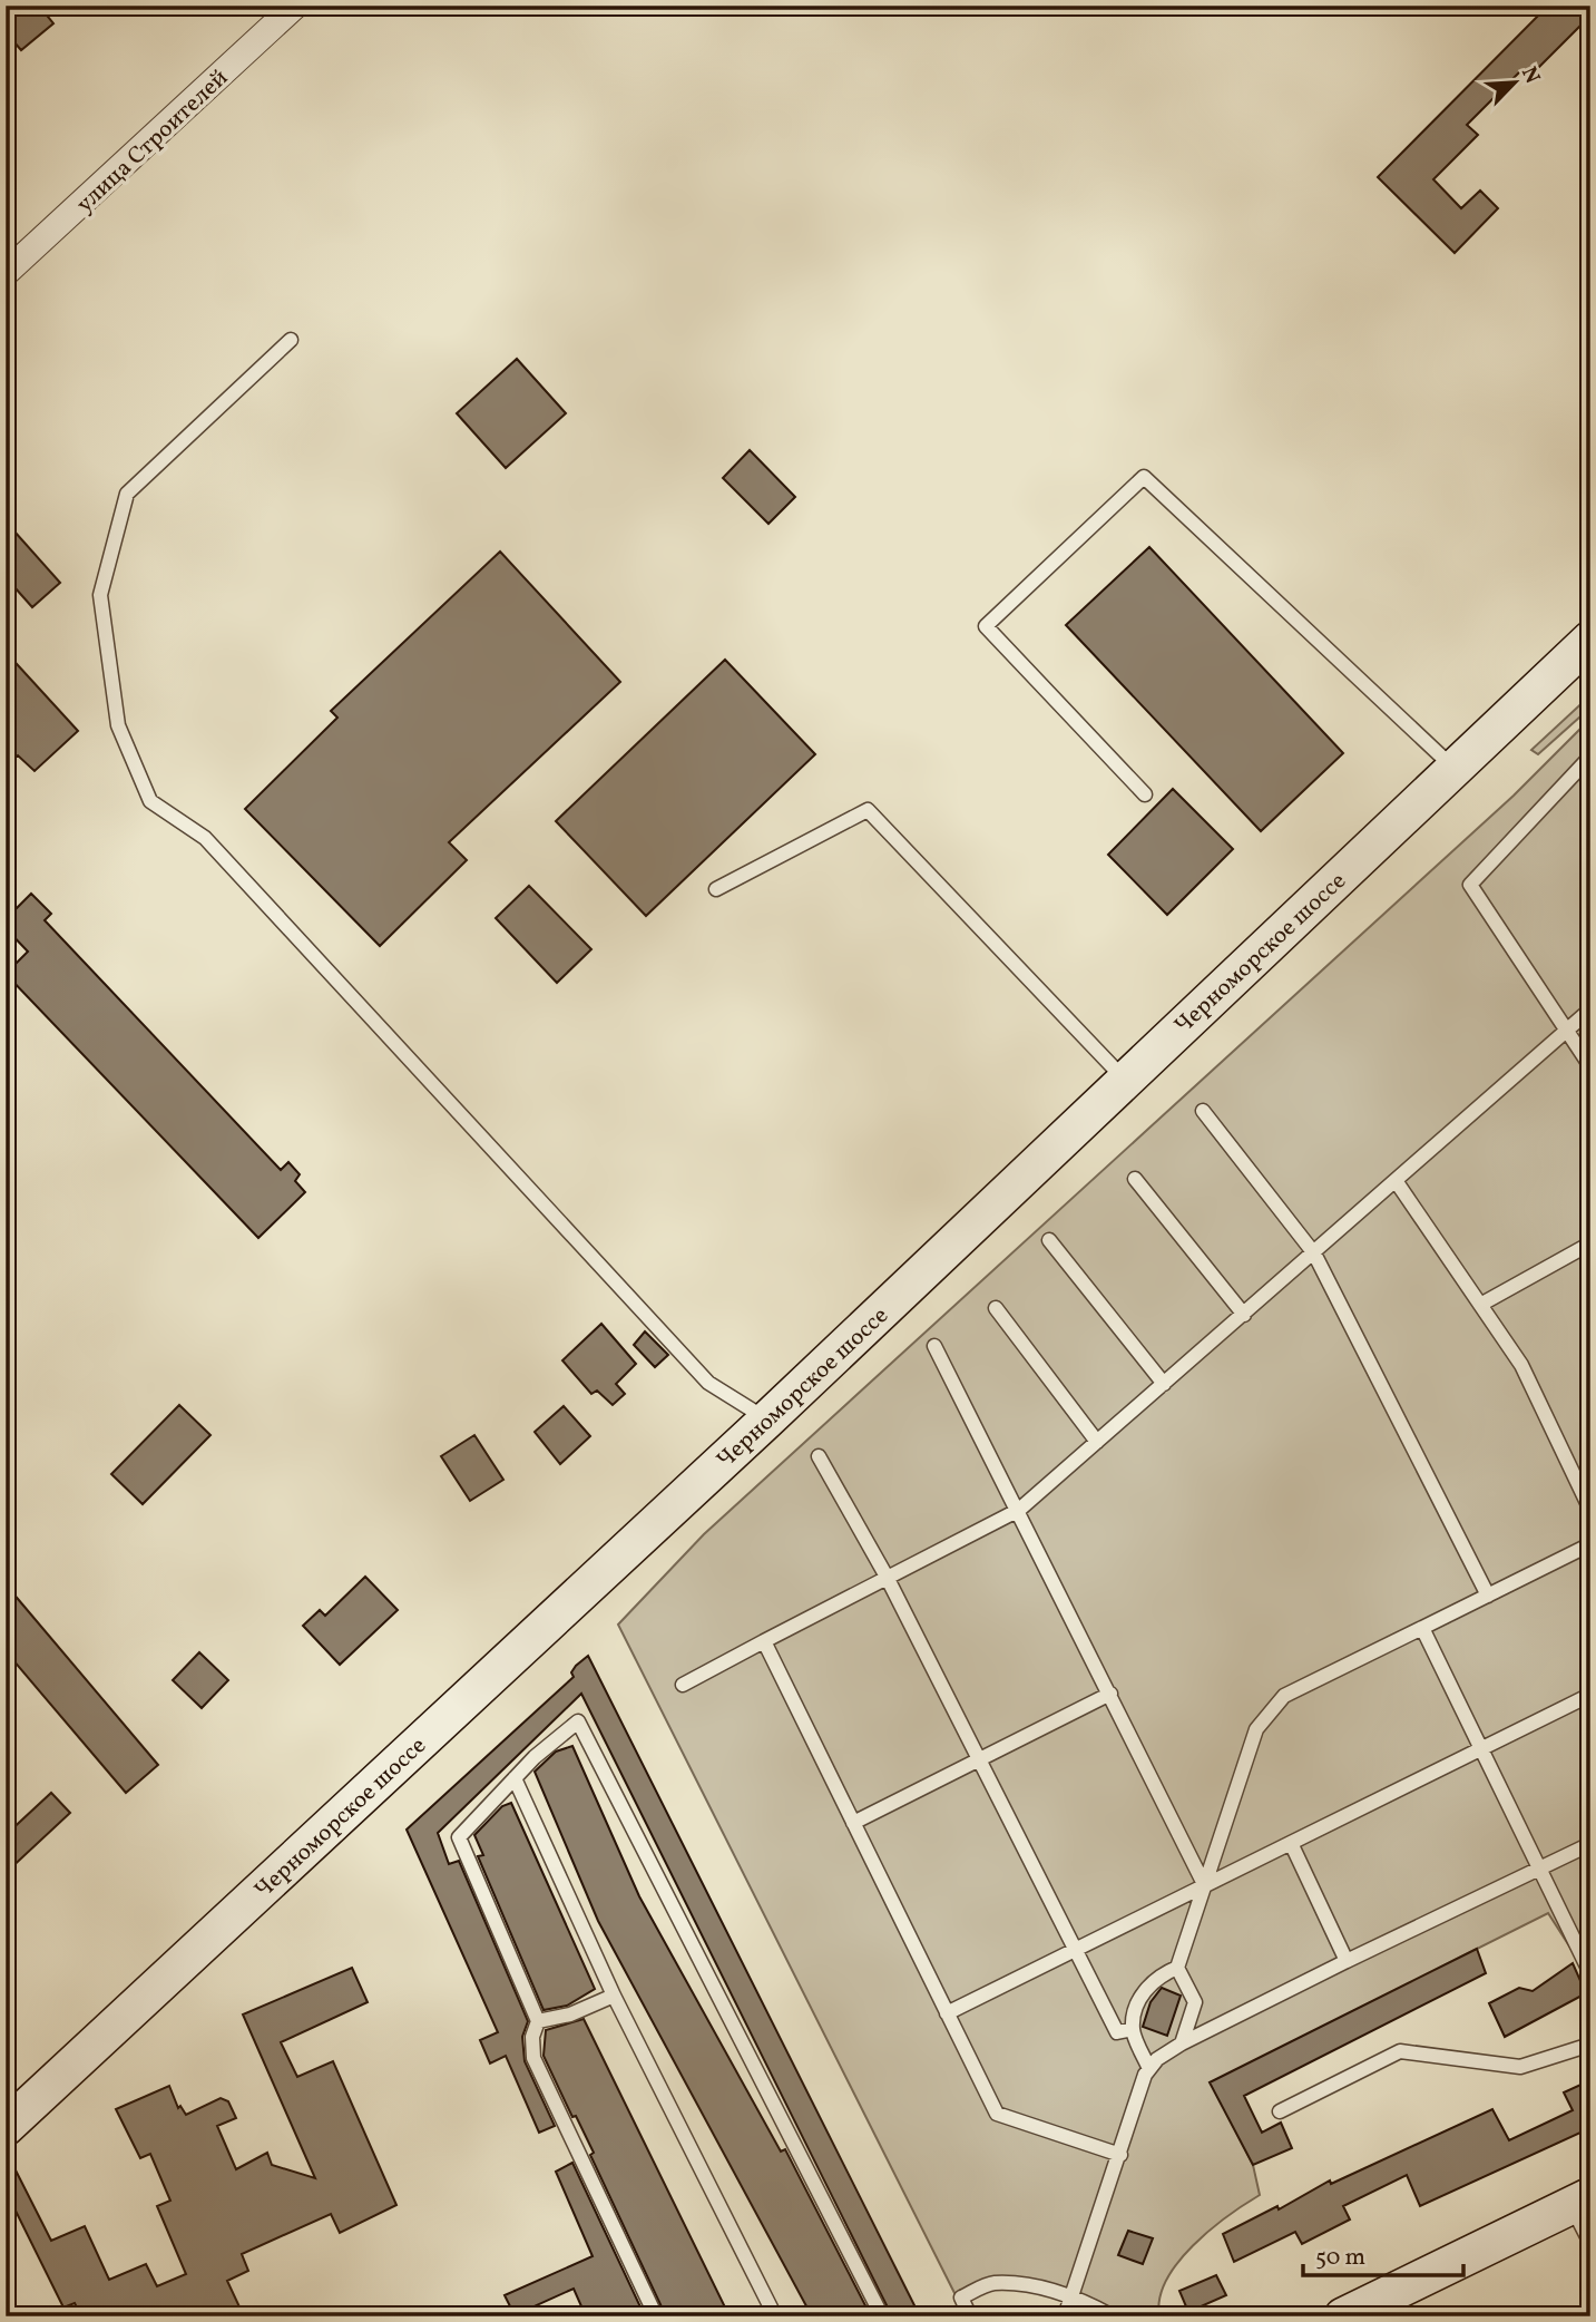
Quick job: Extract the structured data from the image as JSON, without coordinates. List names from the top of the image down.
{
  "streets": {
    "main road": ["Черноморское шоссе"],
    "street": ["улица Строителей"]
  },
  "scale_bar": "50 m",
  "north": "top right"
}
